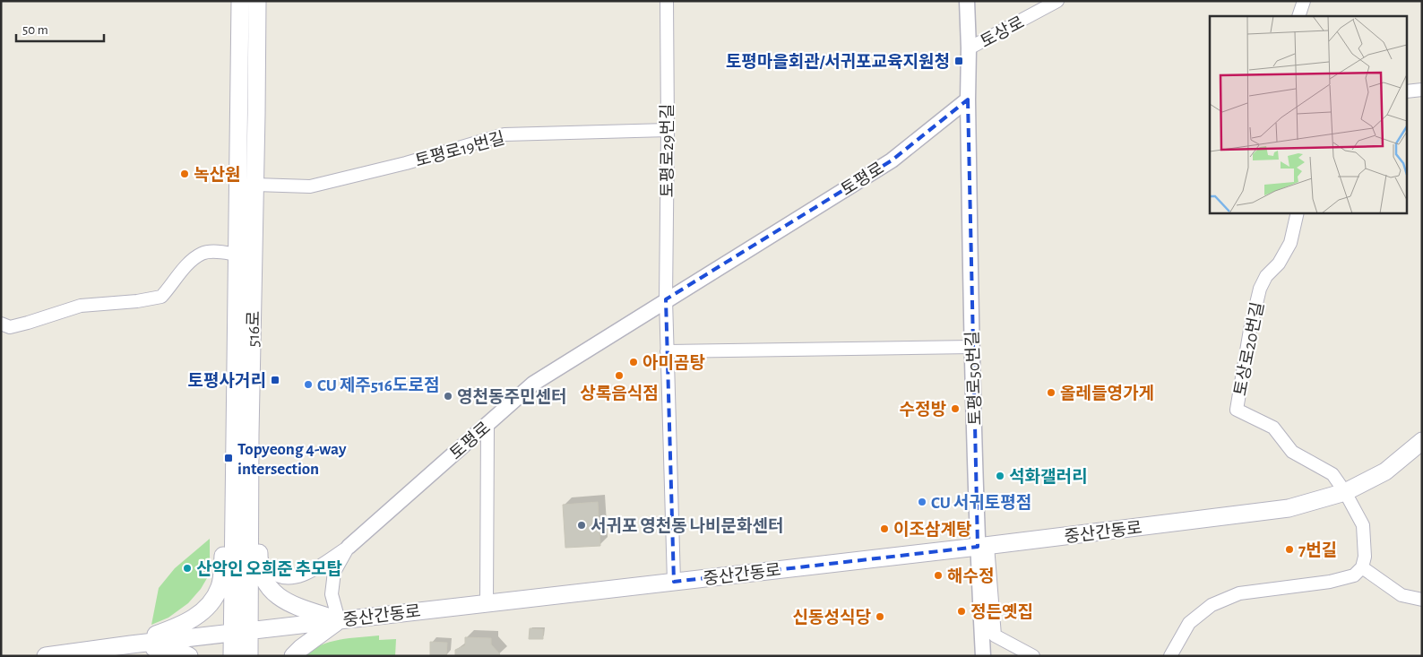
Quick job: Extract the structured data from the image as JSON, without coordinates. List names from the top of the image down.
{
  "streets": {
    "main road": ["516로", "중산간동로"],
    "street": [
      "토상로",
      "토평로19번길",
      "토평로29번길",
      "토평로",
      "토상로20번길",
      "토평로50번길"
    ]
  },
  "crossings": [
    ["토평로19번길", "토평로29번길"],
    ["토평로19번길", "516로"],
    ["토평로29번길", "토평로"],
    ["토평로", "토평로50번길"],
    ["516로", "중산간동로"],
    ["토상로20번길", "중산간동로"],
    ["토평로50번길", "중산간동로"]
  ],
  "places": {
    "transit": ["토평마을회관/서귀포교육지원청", "토평사거리", "Topyeong 4-way intersection"],
    "other": [
      "녹산원",
      "아미곰탕",
      "상록음식점",
      "CU 제주516도로점",
      "올레들영가게",
      "영천동주민센터",
      "수정방",
      "석화갤러리",
      "CU 서귀토평점",
      "서귀포 영천동 나비문화센터",
      "이조삼계탕",
      "7번길",
      "산악인 오희준 추모탑",
      "해수정",
      "정든옛집",
      "신동성식당"
    ]
  },
  "scale_bar": "50 m"
}
